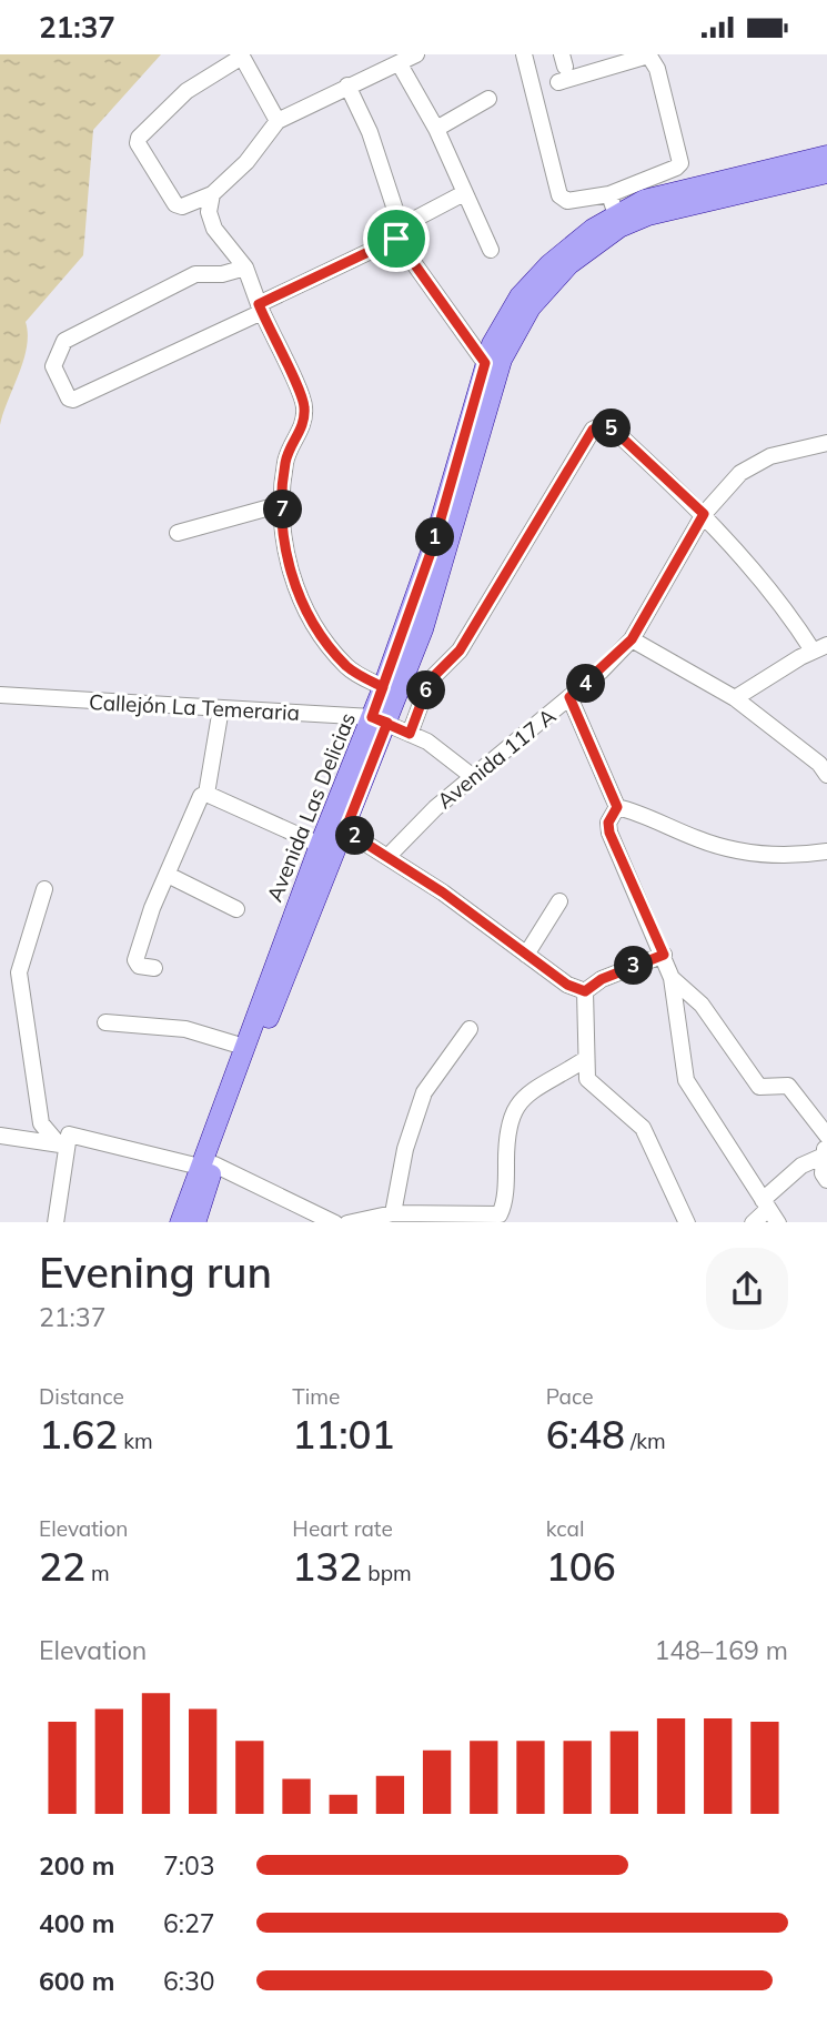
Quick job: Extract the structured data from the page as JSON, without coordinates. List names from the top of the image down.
{
  "streets": {
    "main road": ["Avenida Las Delicias"],
    "street": ["Callejón La Temeraria", "Avenida 117 A"]
  },
  "crossings": [
    ["Callejón La Temeraria", "Avenida Las Delicias"]
  ],
  "page": {
    "status": "21:37",
    "pins": [
      "5",
      "7",
      "1",
      "4",
      "6",
      "2",
      "3"
    ],
    "heading": ["Evening run", "21:37"],
    "stats": [
      ["Distance", "1.62 km"],
      ["Time", "11:01"],
      ["Pace", "6:48 /km"],
      ["Elevation", "22 m"],
      ["Heart rate", "132 bpm"],
      ["kcal", "106"]
    ],
    "chart": ["Elevation", "148–169 m"],
    "list": [
      {
        "name": "200 m",
        "note": "7:03"
      },
      {
        "name": "400 m",
        "note": "6:27"
      },
      {
        "name": "600 m",
        "note": "6:30"
      }
    ]
  }
}
